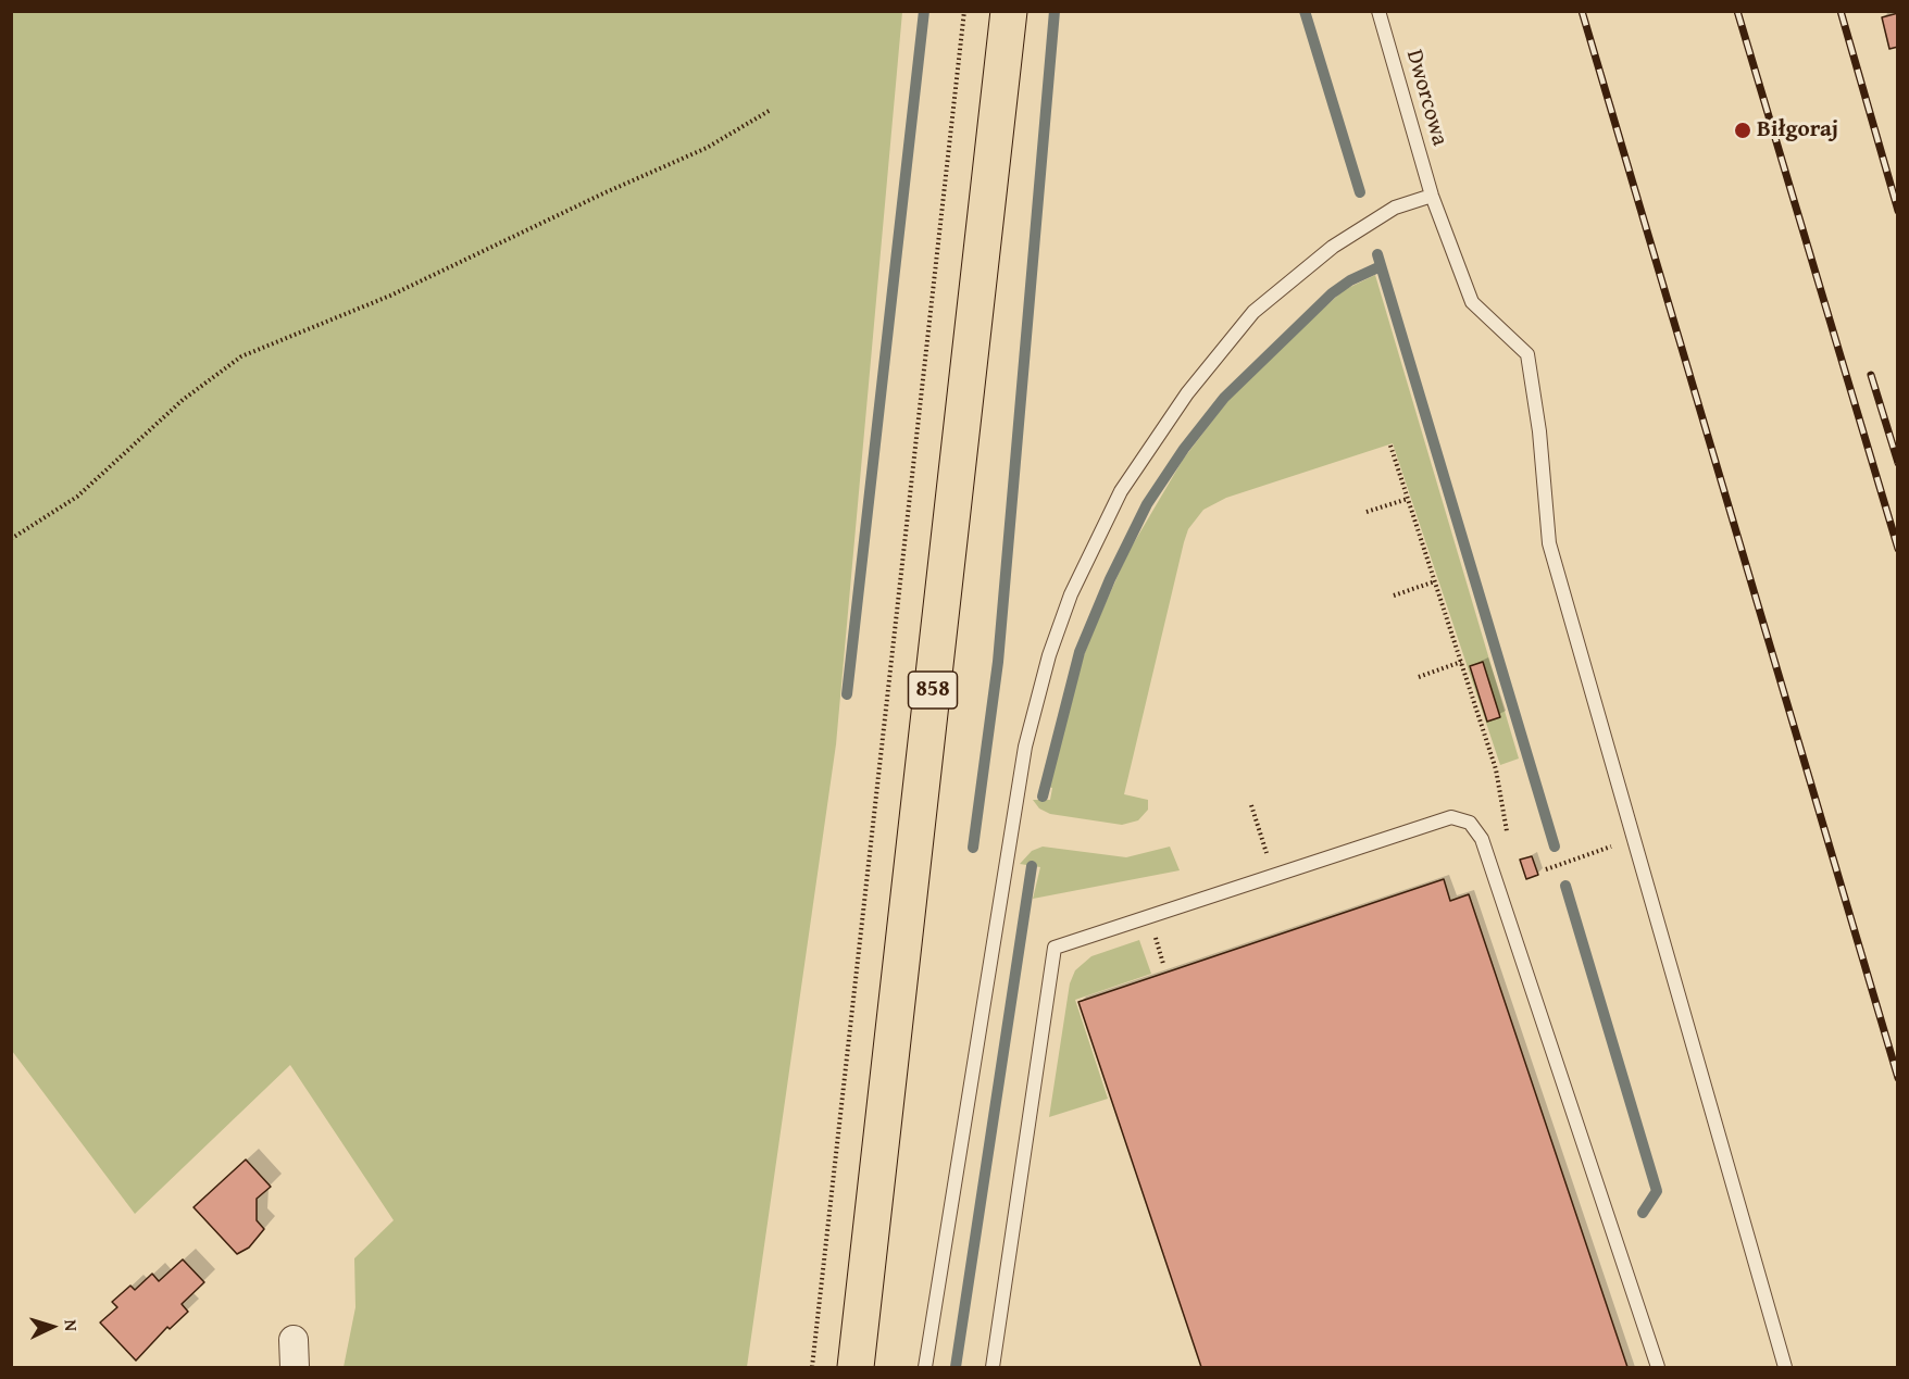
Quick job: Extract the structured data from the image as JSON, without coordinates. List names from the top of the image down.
{
  "streets": {
    "main road": ["858"],
    "lane": ["Dworcowa"]
  },
  "places": ["Biłgoraj"],
  "north": "right"
}
